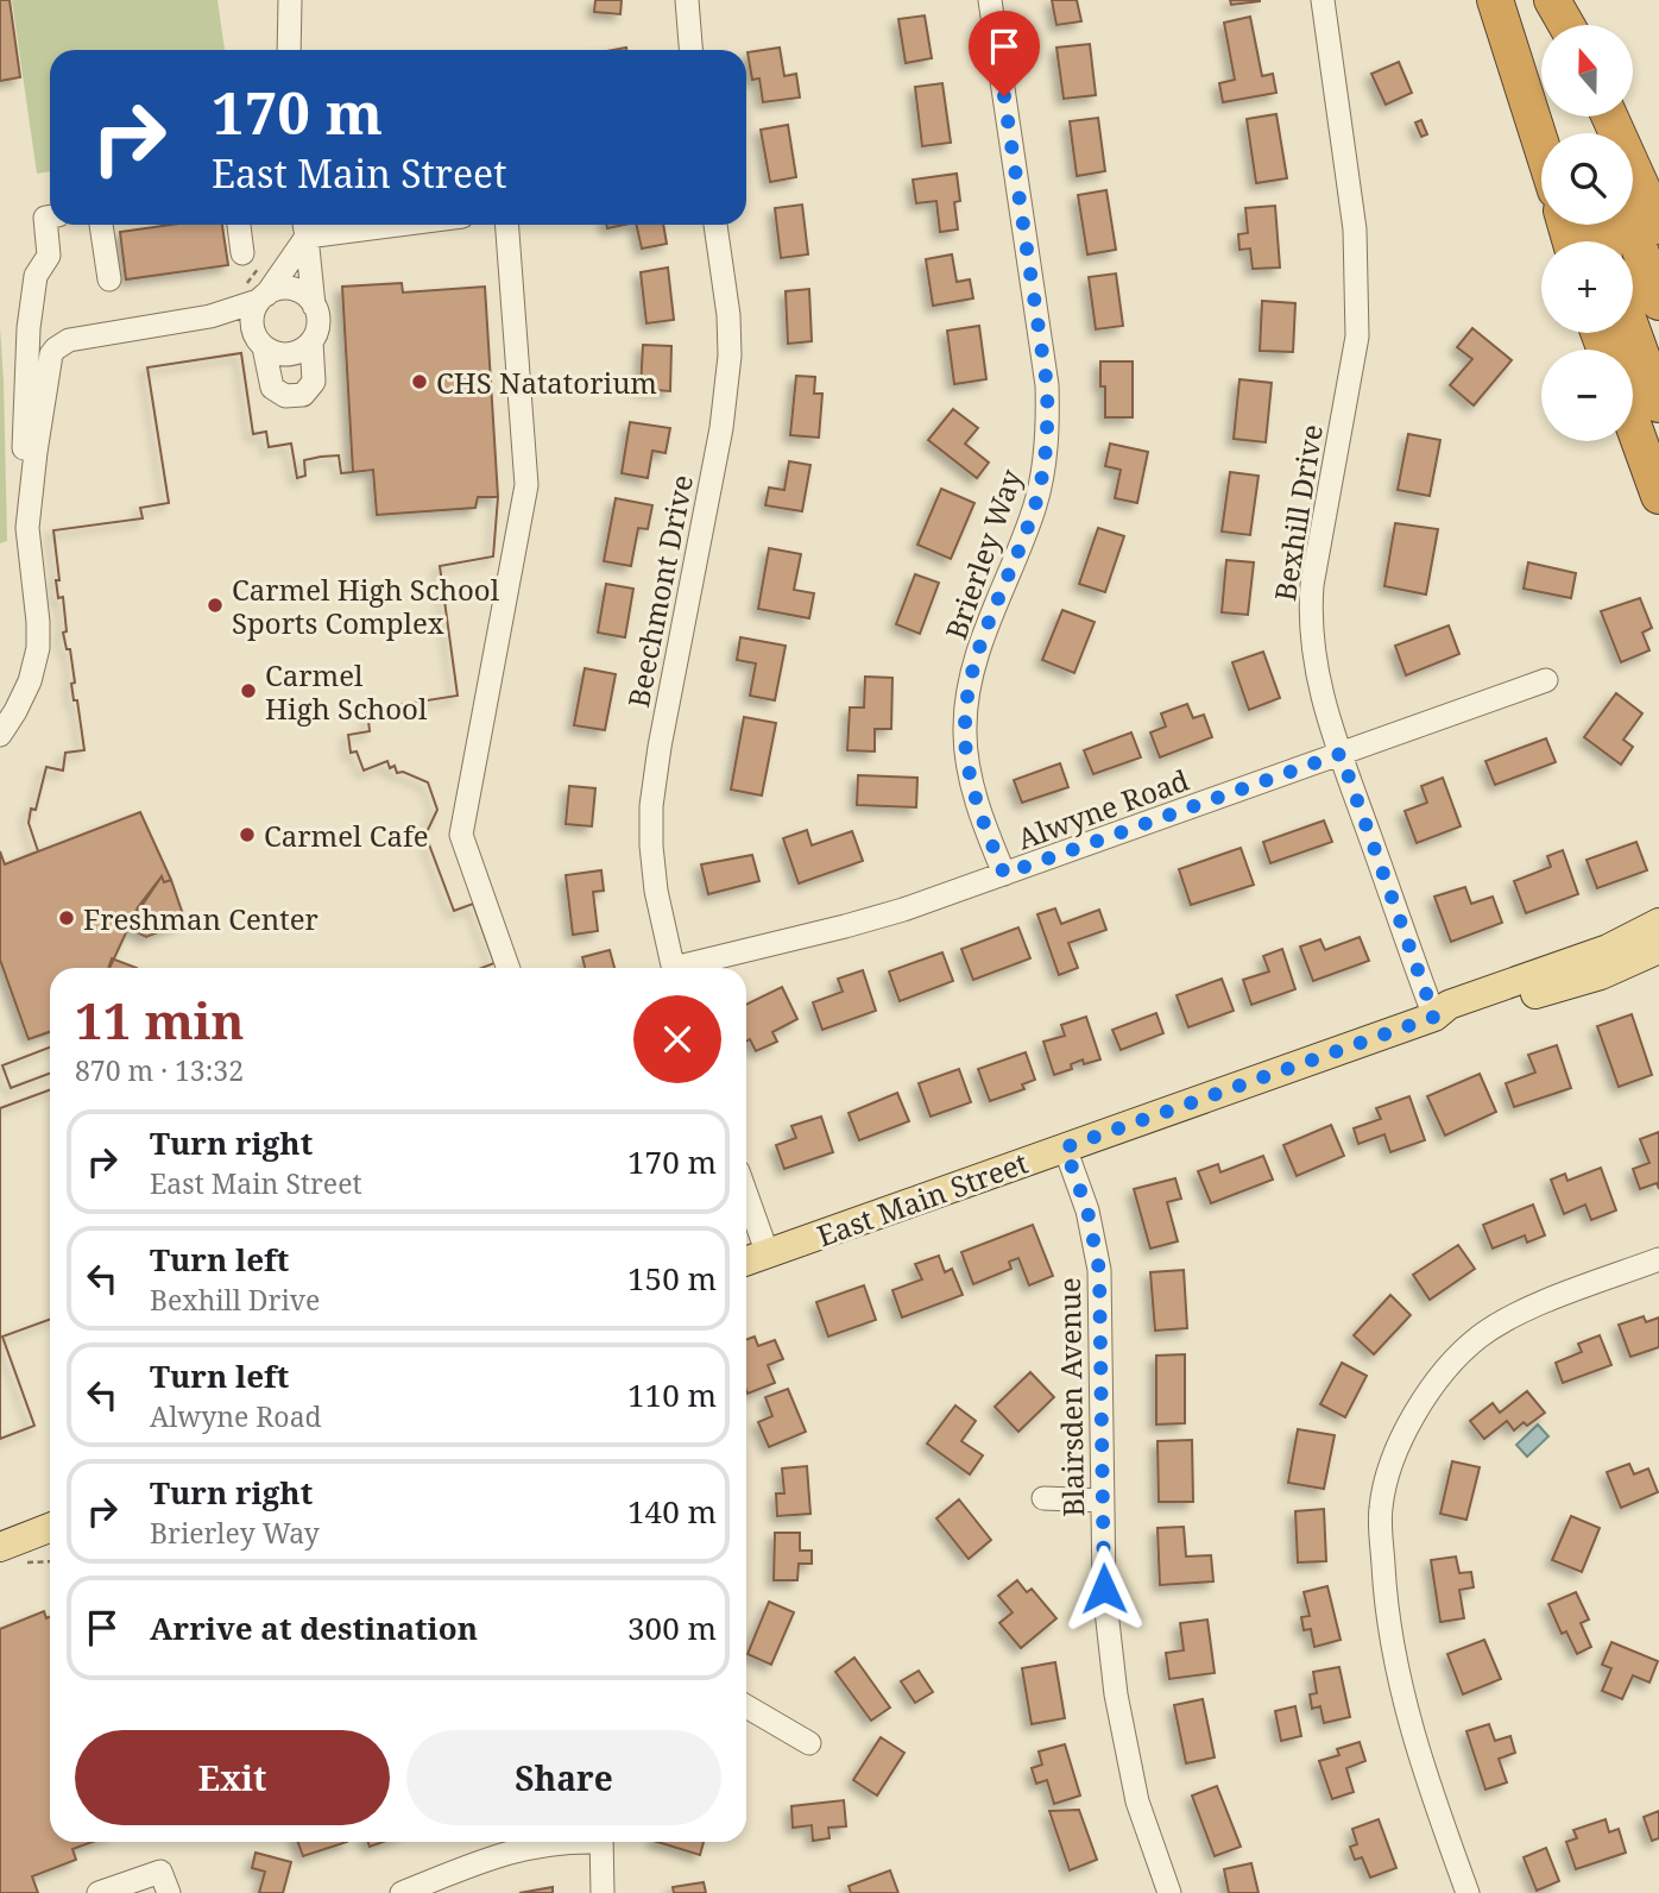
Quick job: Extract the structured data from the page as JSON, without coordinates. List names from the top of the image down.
{
  "streets": {
    "main road": ["East Main Street"],
    "street": [
      "Bexhill Drive",
      "Brierley Way",
      "Beechmont Drive",
      "Alwyne Road",
      "Blairsden Avenue"
    ]
  },
  "crossings": [
    ["Bexhill Drive", "Alwyne Road"],
    ["Bexhill Drive", "East Main Street"],
    ["Brierley Way", "Alwyne Road"],
    ["East Main Street", "Blairsden Avenue"]
  ],
  "places": [
    "CHS Natatorium",
    "Carmel High School Sports Complex",
    "Carmel High School",
    "Carmel Cafe",
    "Freshman Center"
  ],
  "north": "top",
  "page": {
    "map_buttons": ["+", "−"],
    "turn": ["170 m", "East Main Street"],
    "heading": ["11 min", "870 m · 13:32"],
    "list": [
      {
        "name": "Turn right",
        "note": "East Main Street",
        "value": "170 m"
      },
      {
        "name": "Turn left",
        "note": "Bexhill Drive",
        "value": "150 m"
      },
      {
        "name": "Turn left",
        "note": "Alwyne Road",
        "value": "110 m"
      },
      {
        "name": "Turn right",
        "note": "Brierley Way",
        "value": "140 m"
      },
      {
        "name": "Arrive at destination",
        "value": "300 m"
      }
    ],
    "buttons": ["Exit", "Share"]
  }
}
